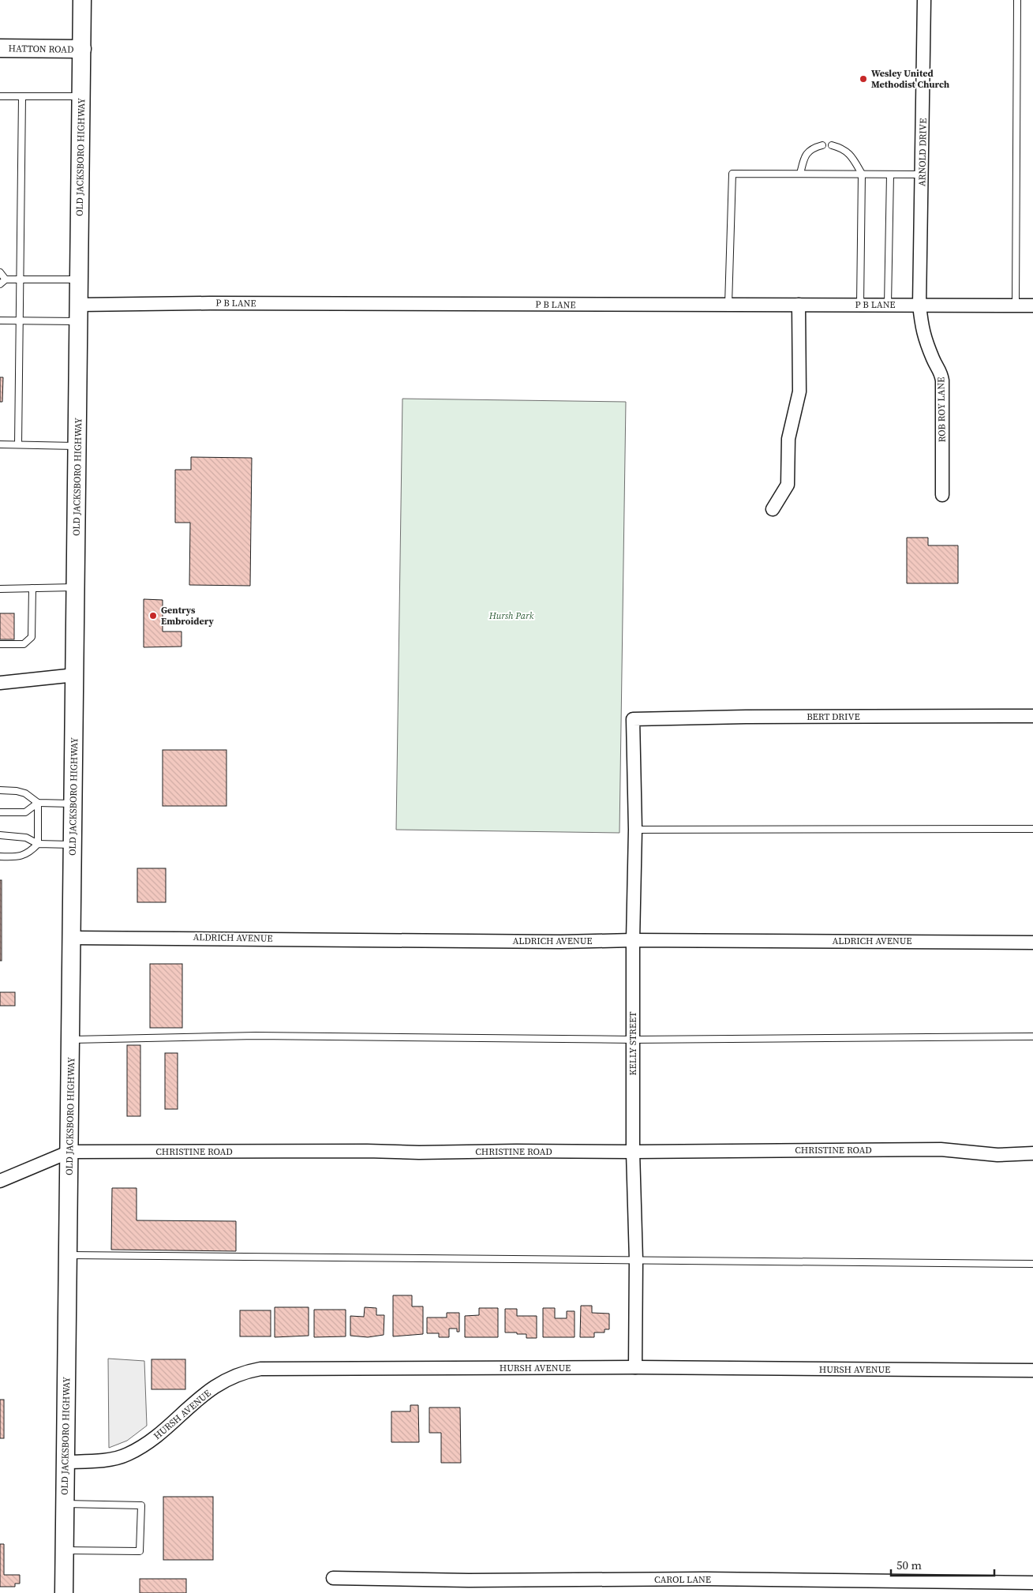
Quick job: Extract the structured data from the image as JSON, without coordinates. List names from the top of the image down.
{
  "streets": {
    "main road": ["HATTON ROAD", "OLD JACKSBORO HIGHWAY"],
    "street": [
      "ARNOLD DRIVE",
      "P B LANE",
      "ROB ROY LANE",
      "BERT DRIVE",
      "ALDRICH AVENUE",
      "KELLY STREET",
      "CHRISTINE ROAD",
      "HURSH AVENUE",
      "CAROL LANE"
    ]
  },
  "crossings": [
    ["HATTON ROAD", "OLD JACKSBORO HIGHWAY"],
    ["ARNOLD DRIVE", "P B LANE"],
    ["ARNOLD DRIVE", "ROB ROY LANE"],
    ["OLD JACKSBORO HIGHWAY", "P B LANE"],
    ["OLD JACKSBORO HIGHWAY", "ALDRICH AVENUE"],
    ["OLD JACKSBORO HIGHWAY", "CHRISTINE ROAD"],
    ["OLD JACKSBORO HIGHWAY", "HURSH AVENUE"],
    ["P B LANE", "ROB ROY LANE"],
    ["BERT DRIVE", "KELLY STREET"],
    ["ALDRICH AVENUE", "KELLY STREET"],
    ["KELLY STREET", "CHRISTINE ROAD"],
    ["KELLY STREET", "HURSH AVENUE"]
  ],
  "parks": ["Hursh Park"],
  "places": ["Wesley United Methodist Church", "Gentrys Embroidery"],
  "scale_bar": "50 m"
}
